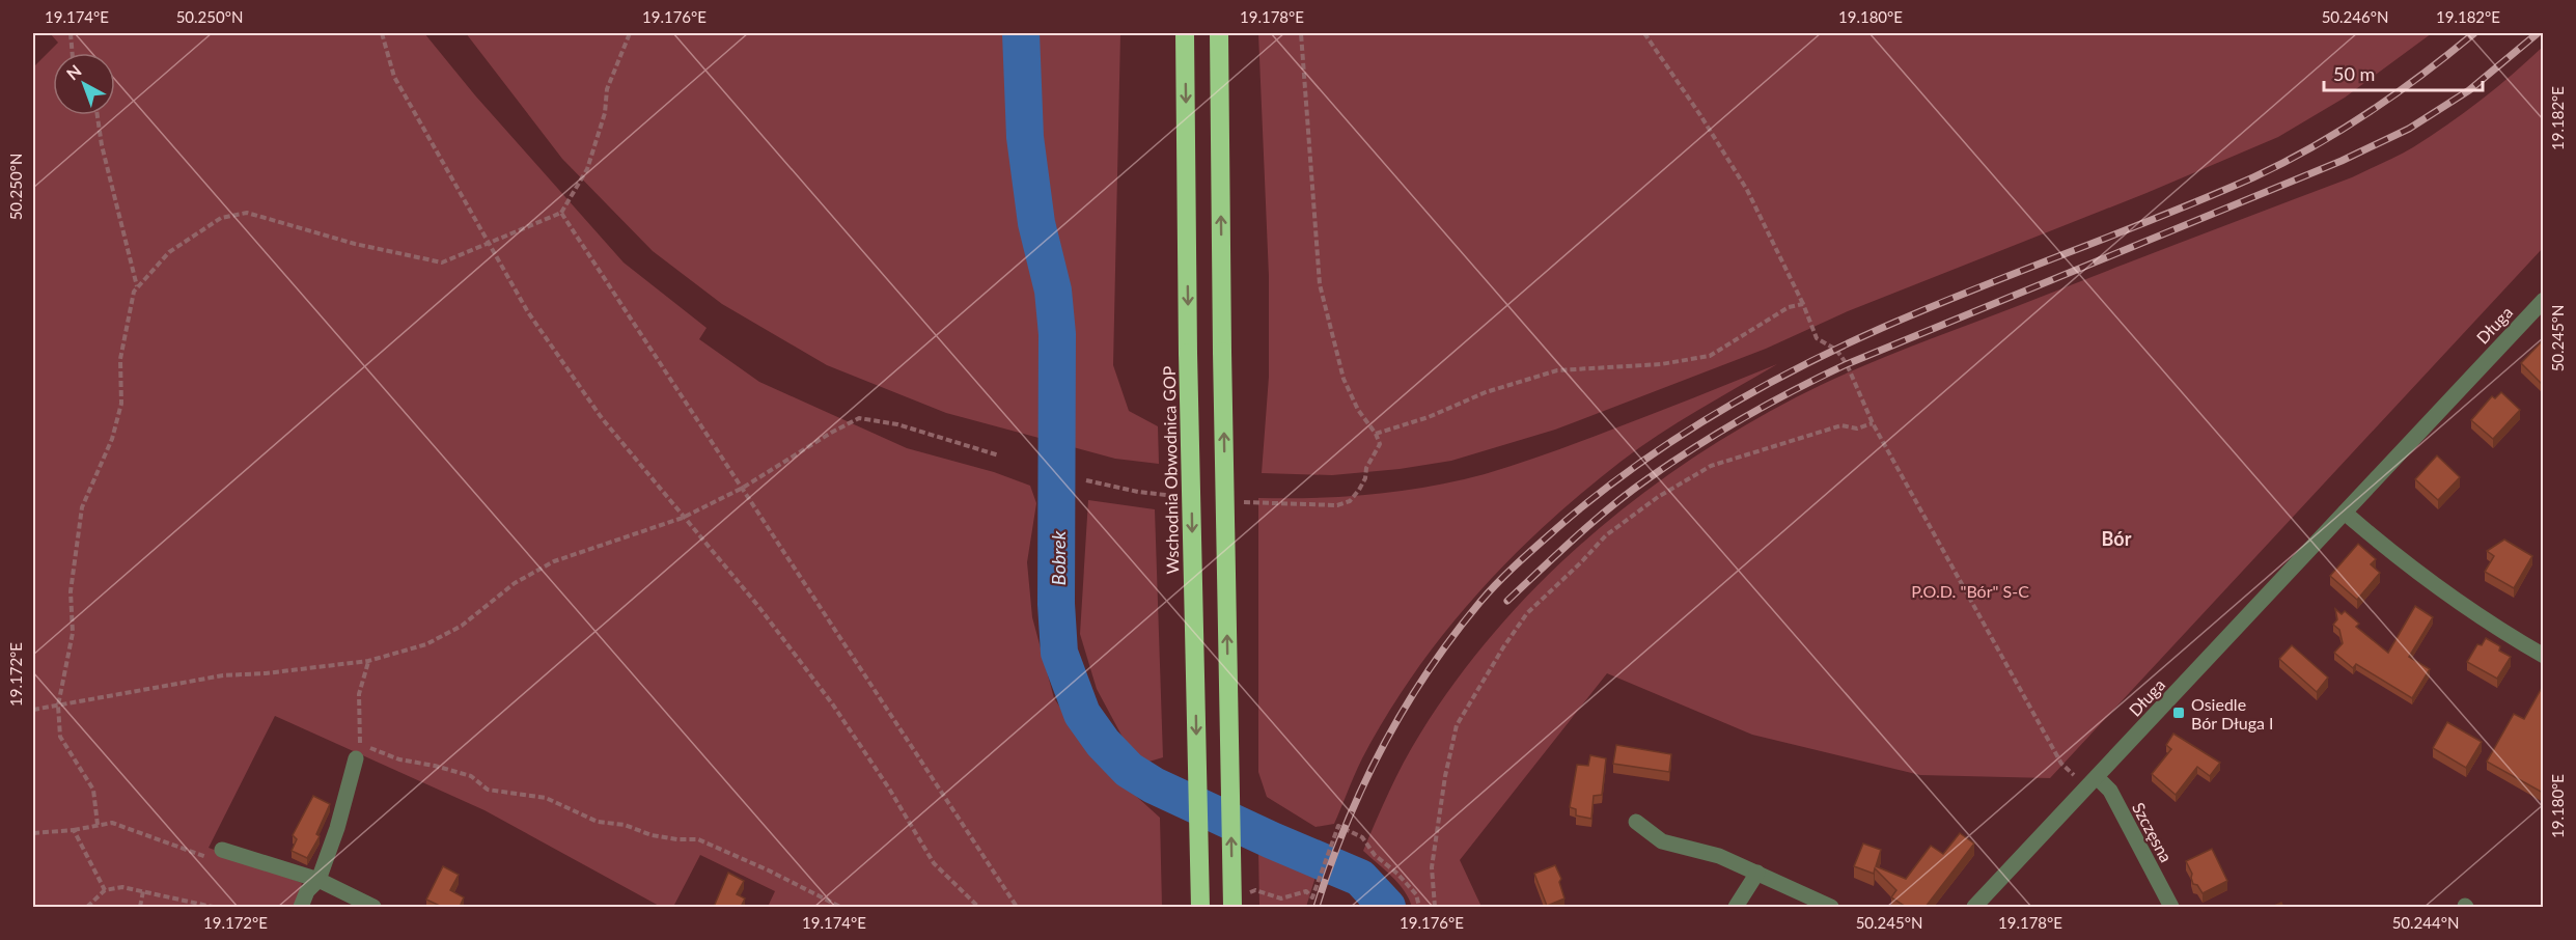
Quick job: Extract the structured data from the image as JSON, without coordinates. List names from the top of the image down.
{
  "streets": {
    "highway": ["Wschodnia Obwodnica GOP"],
    "street": ["Długa", "Szczęsna"]
  },
  "crossings": [
    ["Długa", "Szczęsna"]
  ],
  "districts": ["Bór"],
  "water": ["Bobrek"],
  "parks": ["P.O.D. \"Bór\" S-C"],
  "places": {
    "transit": ["Osiedle Bór Długa I"]
  },
  "scale_bar": "50 m",
  "north": "top left",
  "coordinates": [
    "19.174°E",
    "50.250°N",
    "19.176°E",
    "19.178°E",
    "19.180°E",
    "50.246°N",
    "19.182°E",
    "50.245°N",
    "19.172°E",
    "50.244°N"
  ]
}
